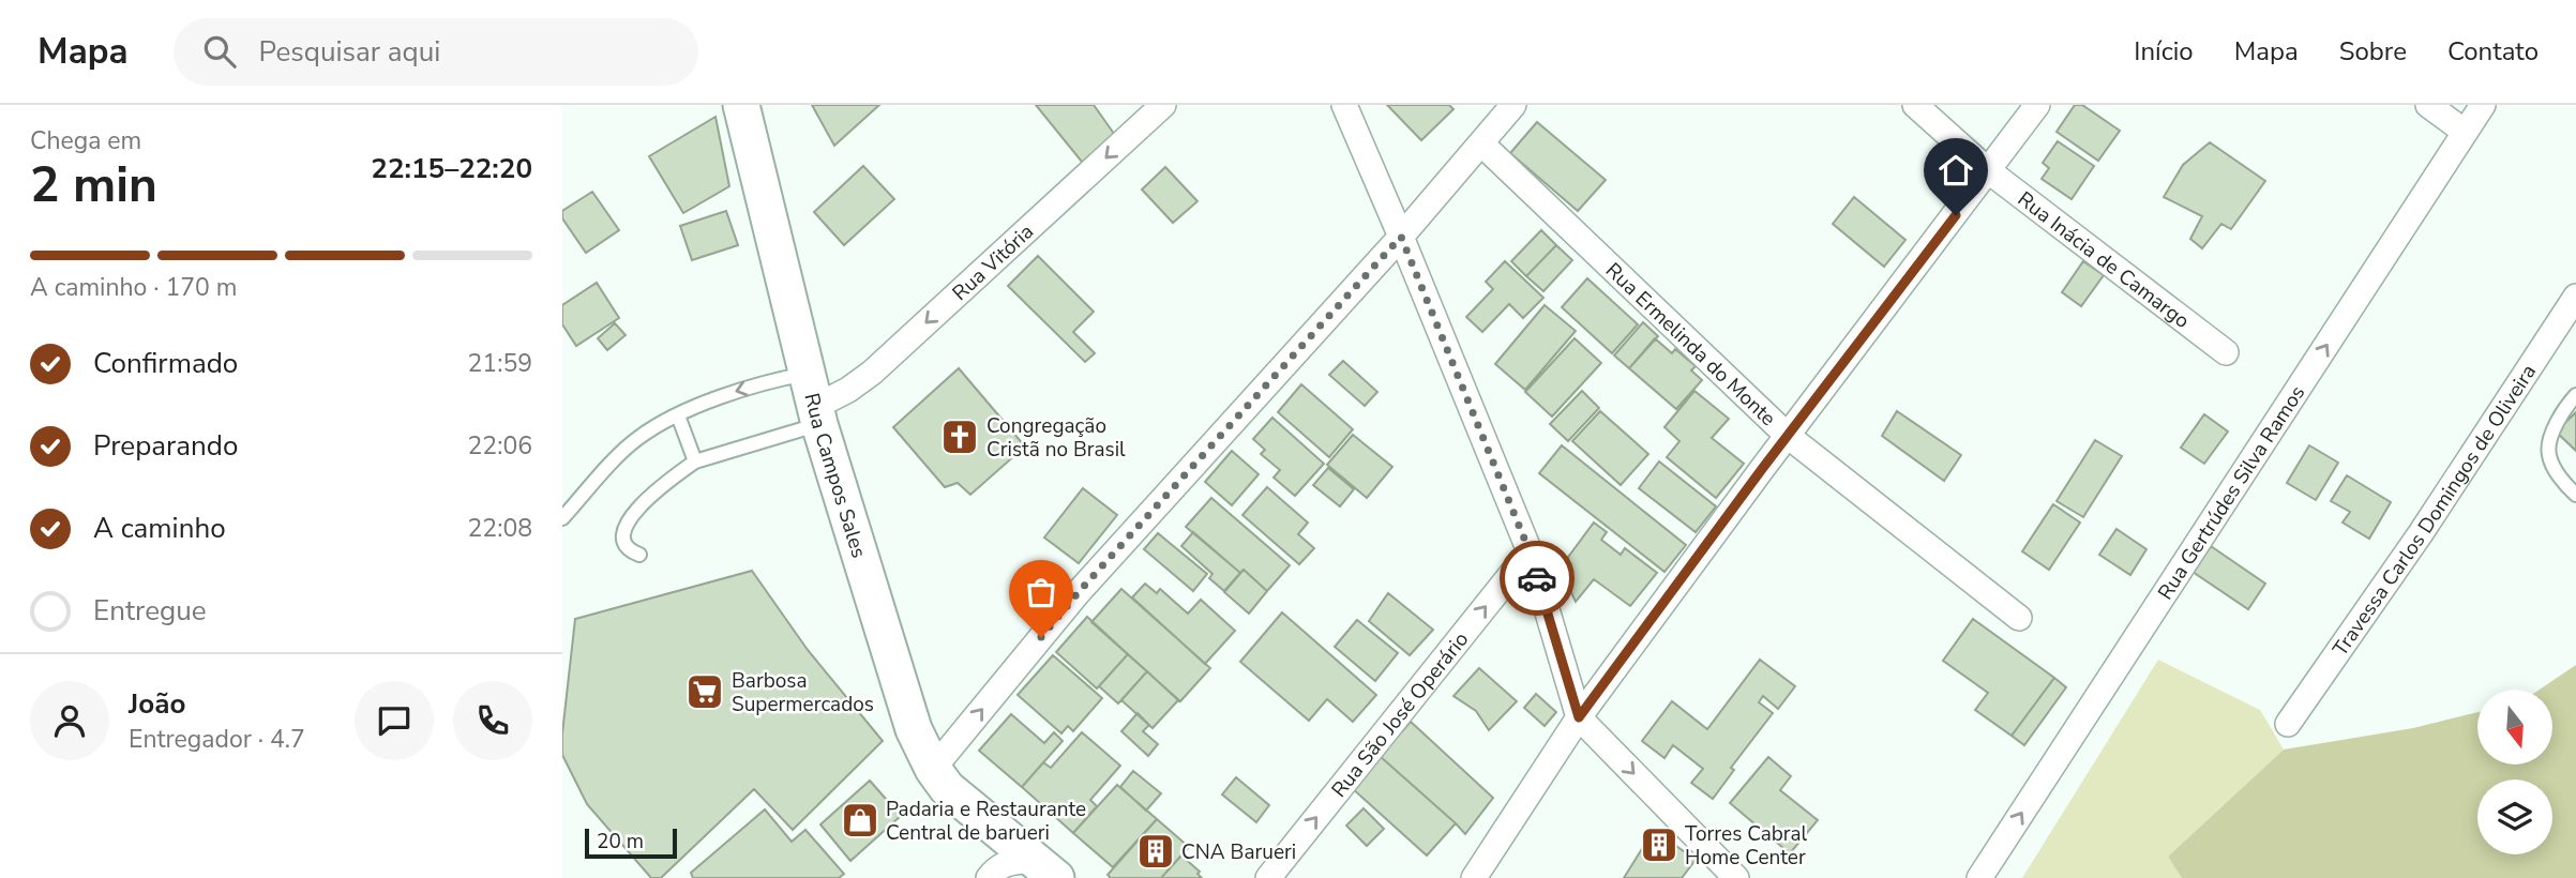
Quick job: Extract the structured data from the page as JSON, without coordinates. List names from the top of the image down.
{
  "streets": {
    "street": [
      "Rua Inácia de Camargo",
      "Rua Vitória",
      "Rua Ermelinda do Monte",
      "Rua Campos Sales",
      "Rua Gertrúdes Silva Ramos",
      "Travessa Carlos Domingos de Oliveira",
      "Rua São José Operário"
    ]
  },
  "crossings": [
    ["Rua Vitória", "Rua Campos Sales"]
  ],
  "one_way": ["Rua Vitória", "Rua Gertrúdes Silva Ramos"],
  "places": {
    "church": ["Congregação Cristã no Brasil"],
    "supermarket": ["Barbosa Supermercados"],
    "shop": ["Padaria e Restaurante Central de barueri"],
    "building": ["Torres Cabral Home Center", "CNA Barueri"]
  },
  "scale_bar": "20 m",
  "north": "bottom",
  "page": {
    "header": "Mapa",
    "search": "Pesquisar aqui",
    "nav": [
      "Início",
      "Mapa",
      "Sobre",
      "Contato"
    ],
    "heading": ["2 min", "Chega em", "22:15–22:20"],
    "panel": ["João", "Entregador · 4.7"],
    "bar": "A caminho · 170 m",
    "list": [
      ["Confirmado", "21:59"],
      ["Preparando", "22:06"],
      ["A caminho", "22:08"],
      "Entregue"
    ],
    "scale": "20 m"
  }
}
